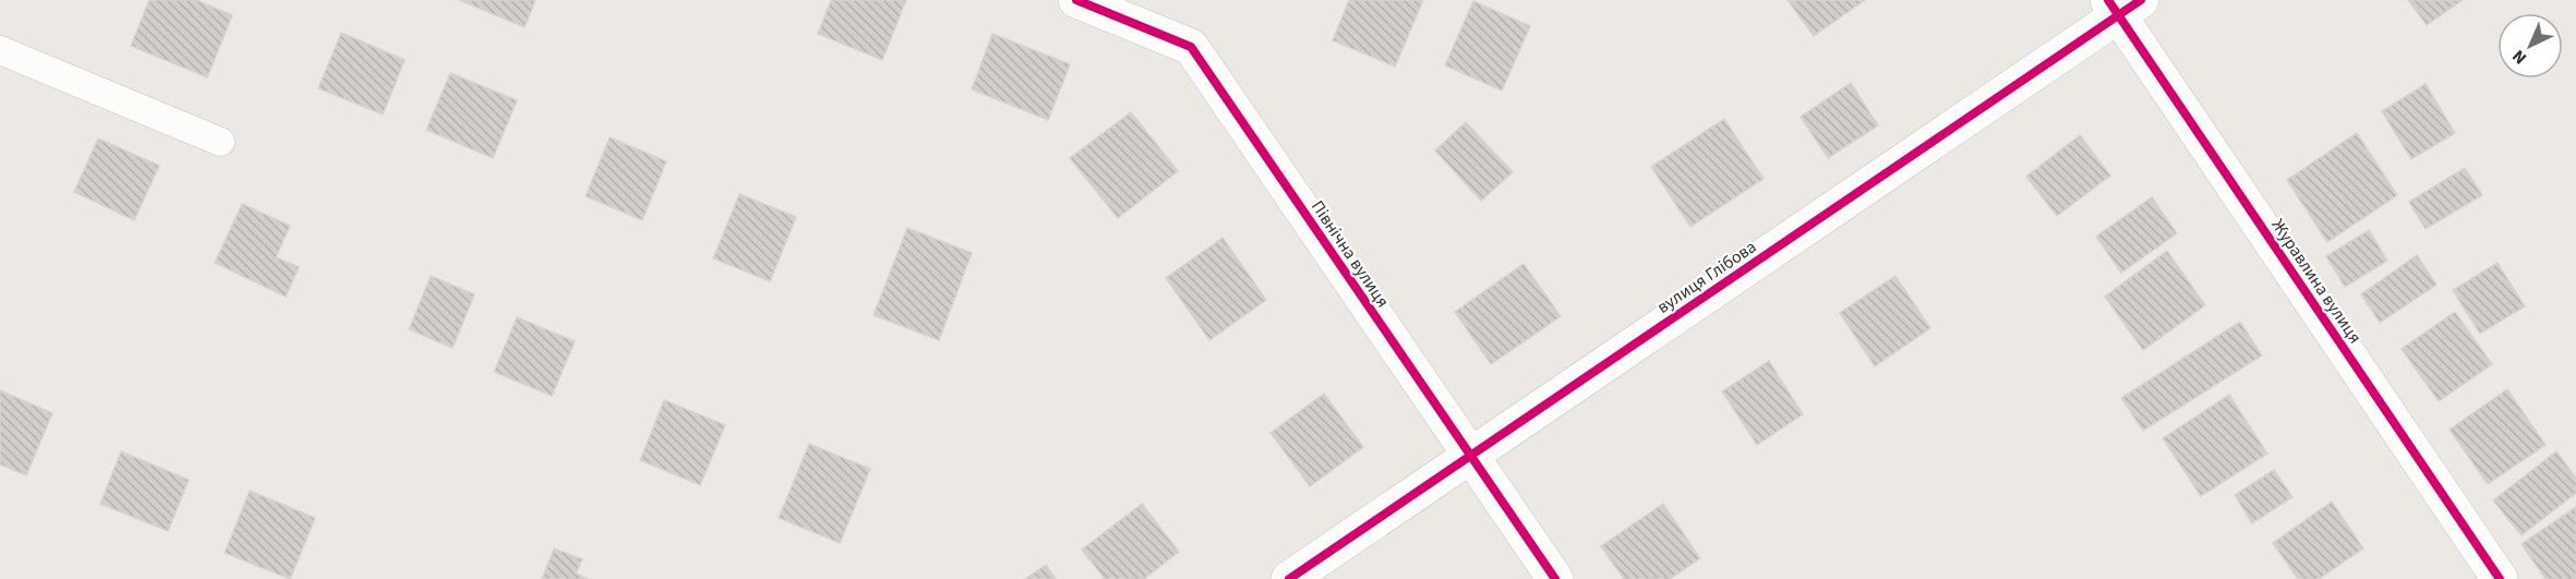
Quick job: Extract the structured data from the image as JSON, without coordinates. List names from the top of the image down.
{
  "streets": {
    "street": ["Північна вулиця", "вулиця Глібова", "Журавлина вулиця"]
  },
  "crossings": [
    ["Північна вулиця", "вулиця Глібова"],
    ["вулиця Глібова", "Журавлина вулиця"]
  ],
  "north": "bottom left"
}
